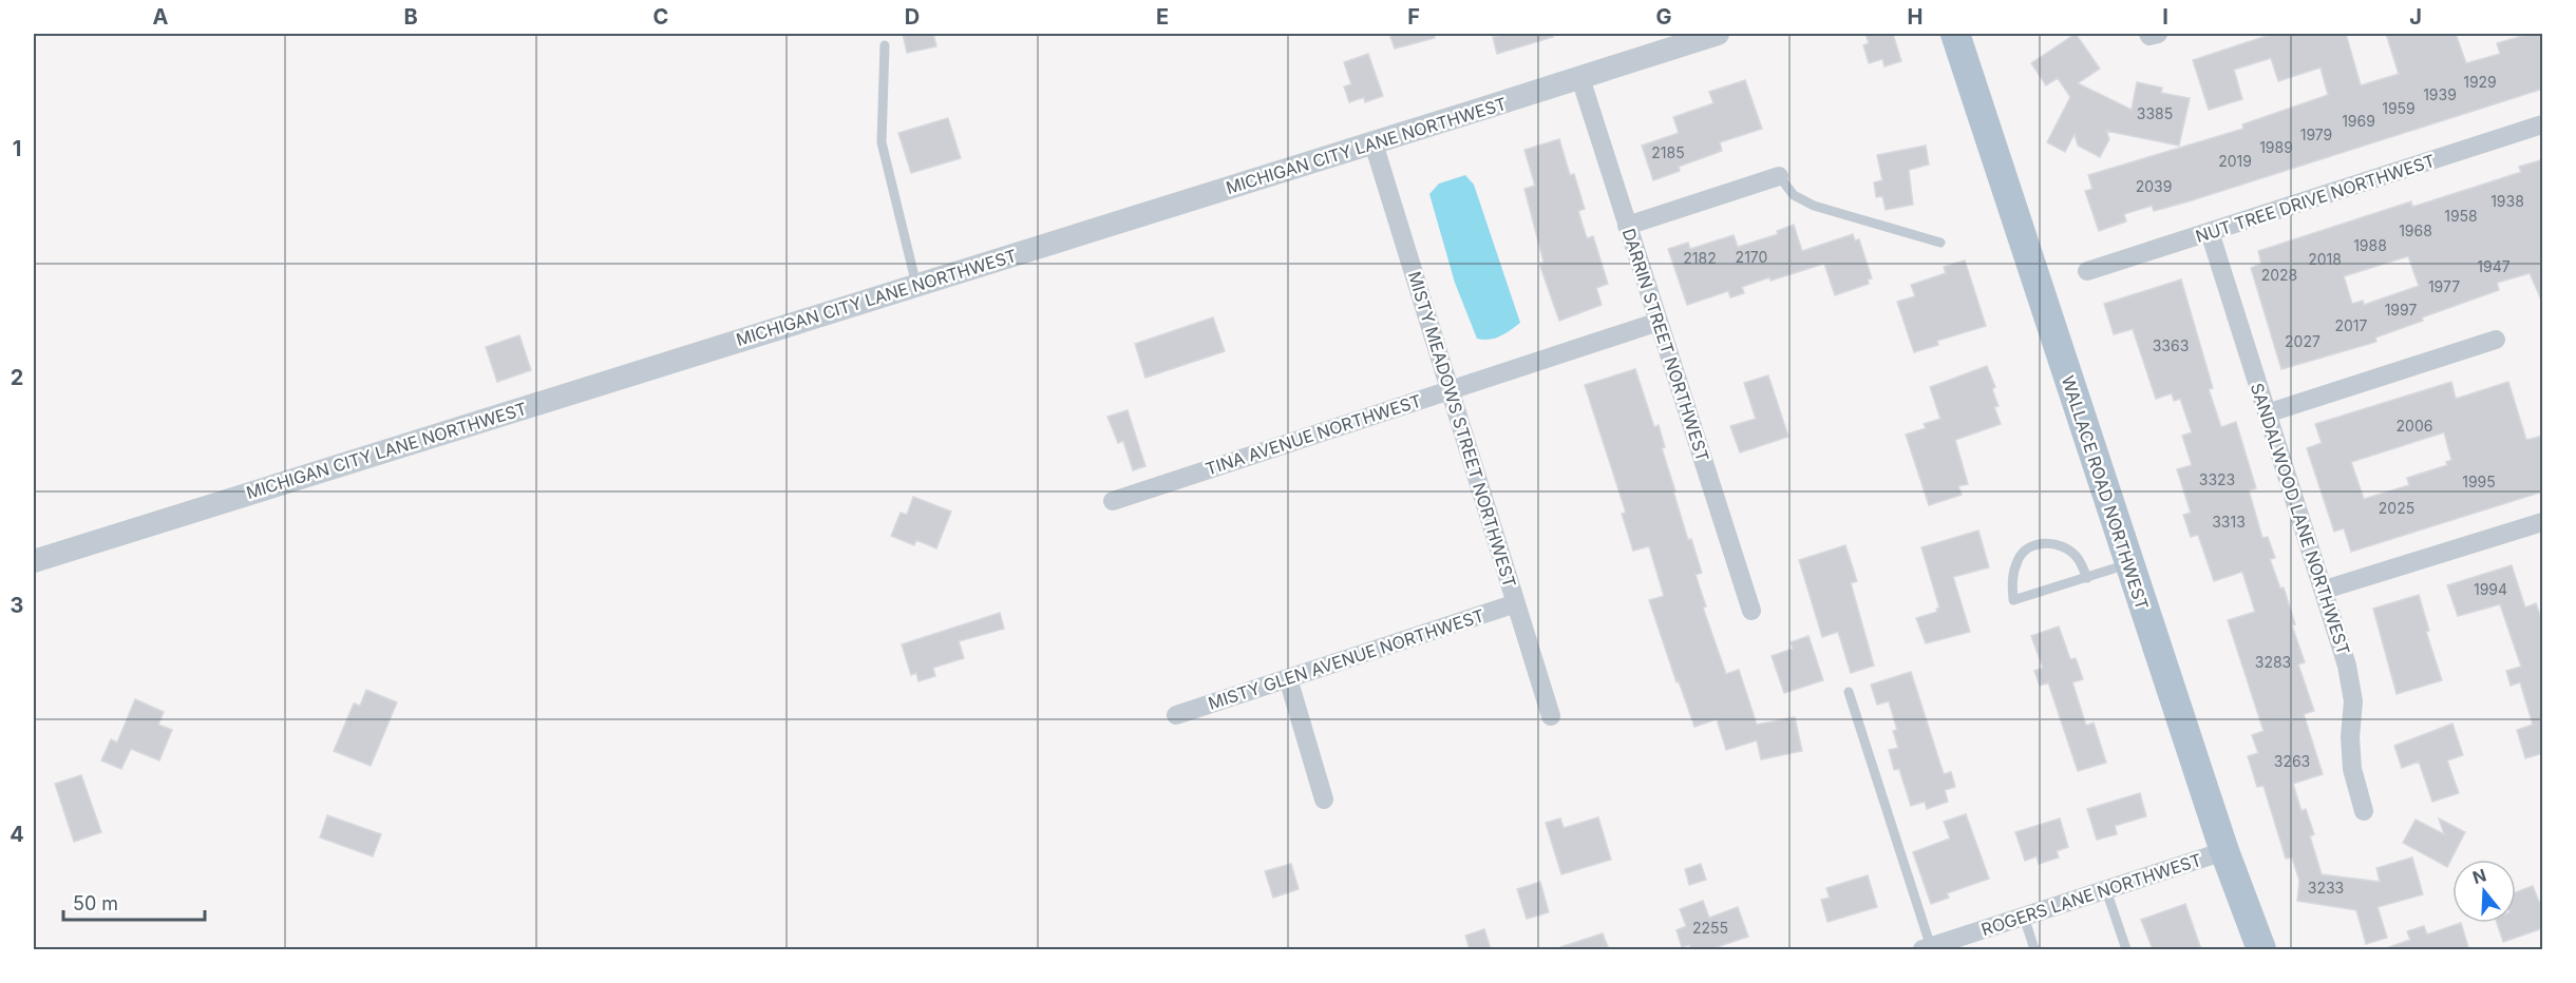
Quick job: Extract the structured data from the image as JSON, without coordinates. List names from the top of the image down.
{
  "streets": {
    "main road": ["WALLACE ROAD NORTHWEST"],
    "street": [
      "MICHIGAN CITY LANE NORTHWEST",
      "NUT TREE DRIVE NORTHWEST",
      "DARRIN STREET NORTHWEST",
      "MISTY MEADOWS STREET NORTHWEST",
      "TINA AVENUE NORTHWEST",
      "SANDALWOOD LANE NORTHWEST",
      "MISTY GLEN AVENUE NORTHWEST",
      "ROGERS LANE NORTHWEST"
    ]
  },
  "crossings": [
    ["MICHIGAN CITY LANE NORTHWEST", "DARRIN STREET NORTHWEST"],
    ["MICHIGAN CITY LANE NORTHWEST", "MISTY MEADOWS STREET NORTHWEST"],
    ["NUT TREE DRIVE NORTHWEST", "SANDALWOOD LANE NORTHWEST"],
    ["DARRIN STREET NORTHWEST", "TINA AVENUE NORTHWEST"],
    ["MISTY MEADOWS STREET NORTHWEST", "TINA AVENUE NORTHWEST"],
    ["MISTY MEADOWS STREET NORTHWEST", "MISTY GLEN AVENUE NORTHWEST"],
    ["WALLACE ROAD NORTHWEST", "ROGERS LANE NORTHWEST"]
  ],
  "house_numbers": [
    "1929",
    "1939",
    "1959",
    "3385",
    "1969",
    "1979",
    "1989",
    "2185",
    "2019",
    "2039",
    "1938",
    "1958",
    "1968",
    "1988",
    "2170",
    "2182",
    "2018",
    "1947",
    "2028",
    "1977",
    "1997",
    "2017",
    "2027",
    "3363",
    "2006",
    "3323",
    "1995",
    "2025",
    "3313",
    "1994",
    "3283",
    "3263",
    "3233",
    "2255"
  ],
  "scale_bar": "50 m",
  "north": "top",
  "grid": {
    "columns": [
      "A",
      "B",
      "C",
      "D",
      "E",
      "F",
      "G",
      "H",
      "I",
      "J"
    ],
    "rows": [
      "1",
      "2",
      "3",
      "4"
    ]
  }
}
